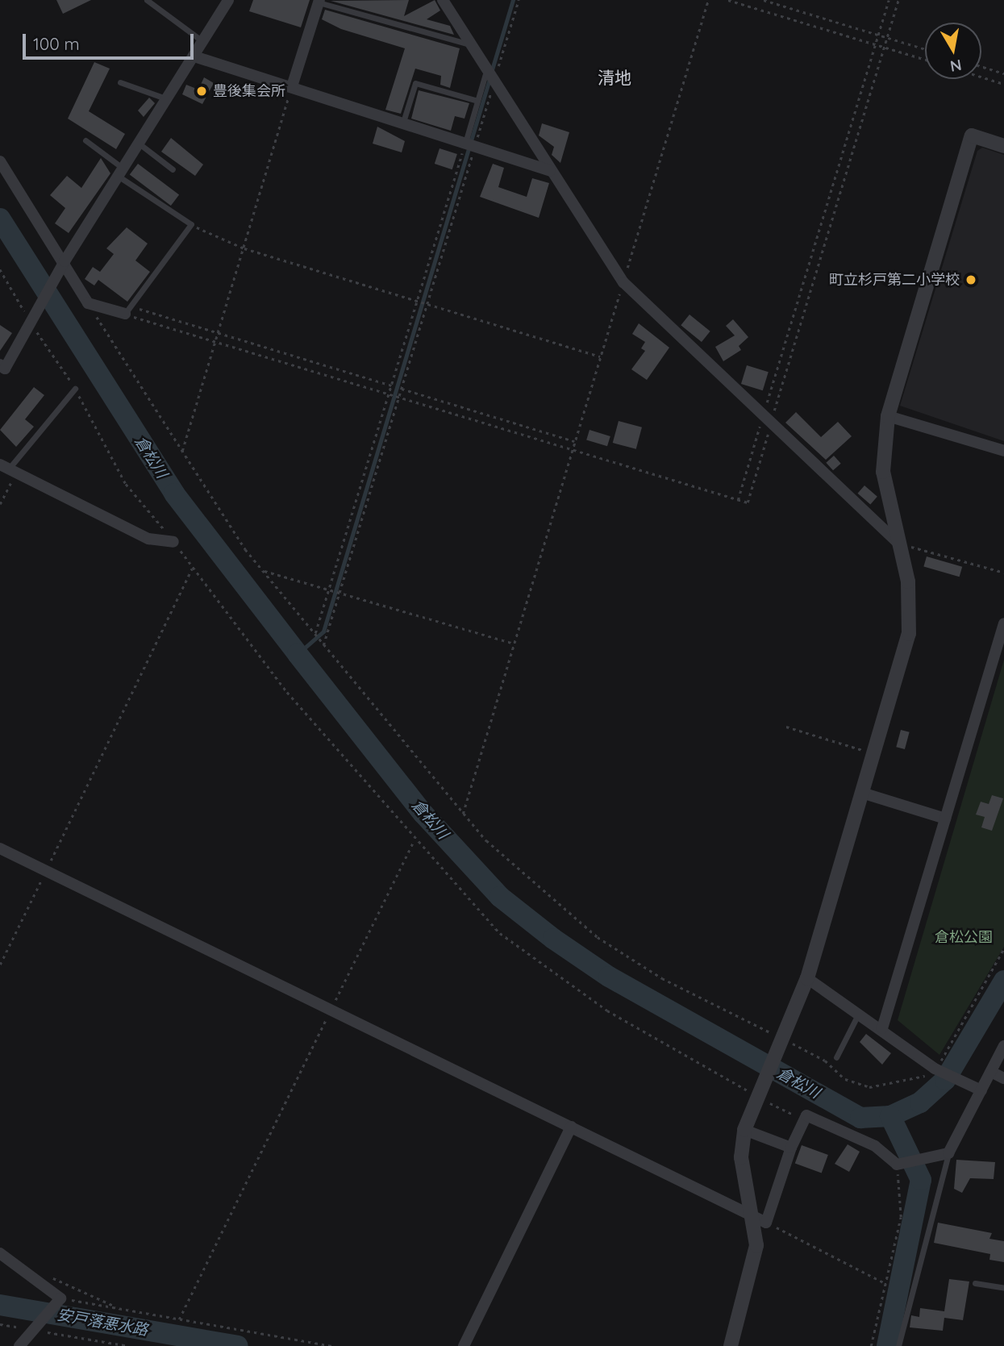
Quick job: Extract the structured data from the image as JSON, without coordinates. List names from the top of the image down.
{
  "districts": ["清地"],
  "water": ["倉松川", "安戸落悪水路"],
  "parks": ["倉松公園"],
  "places": ["豊後集会所", "町立杉戸第二小学校"],
  "scale_bar": "100 m",
  "north": "bottom"
}
